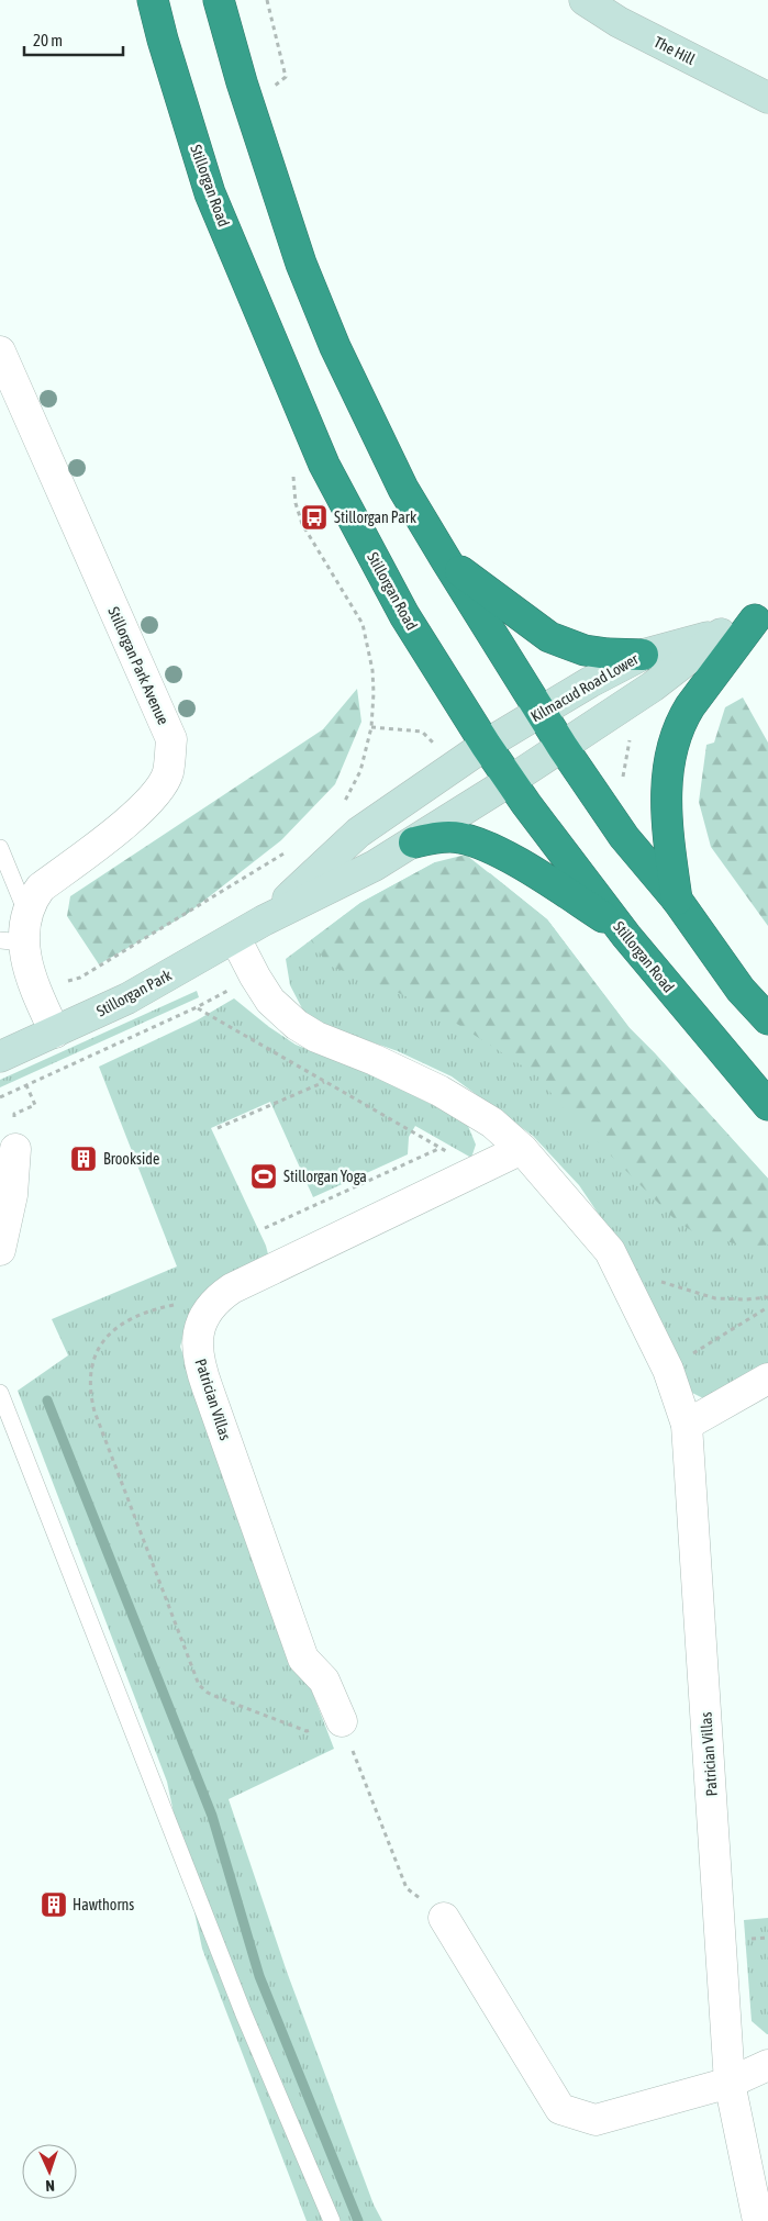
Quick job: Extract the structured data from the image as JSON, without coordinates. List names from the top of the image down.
{
  "streets": {
    "highway": ["Stillorgan Road"],
    "main road": ["The Hill", "Kilmacud Road Lower", "Stillorgan Park"],
    "street": ["Stillorgan Park Avenue", "Patrician Villas"]
  },
  "crossings": [
    ["Stillorgan Road", "Kilmacud Road Lower"],
    ["Stillorgan Road", "Stillorgan Park"],
    ["Kilmacud Road Lower", "Stillorgan Park"],
    ["Stillorgan Park", "Patrician Villas"]
  ],
  "places": {
    "bus stop": ["Stillorgan Park"],
    "building": ["Brookside", "Hawthorns"],
    "sports": ["Stillorgan Yoga"]
  },
  "scale_bar": "20 m",
  "north": "bottom"
}
